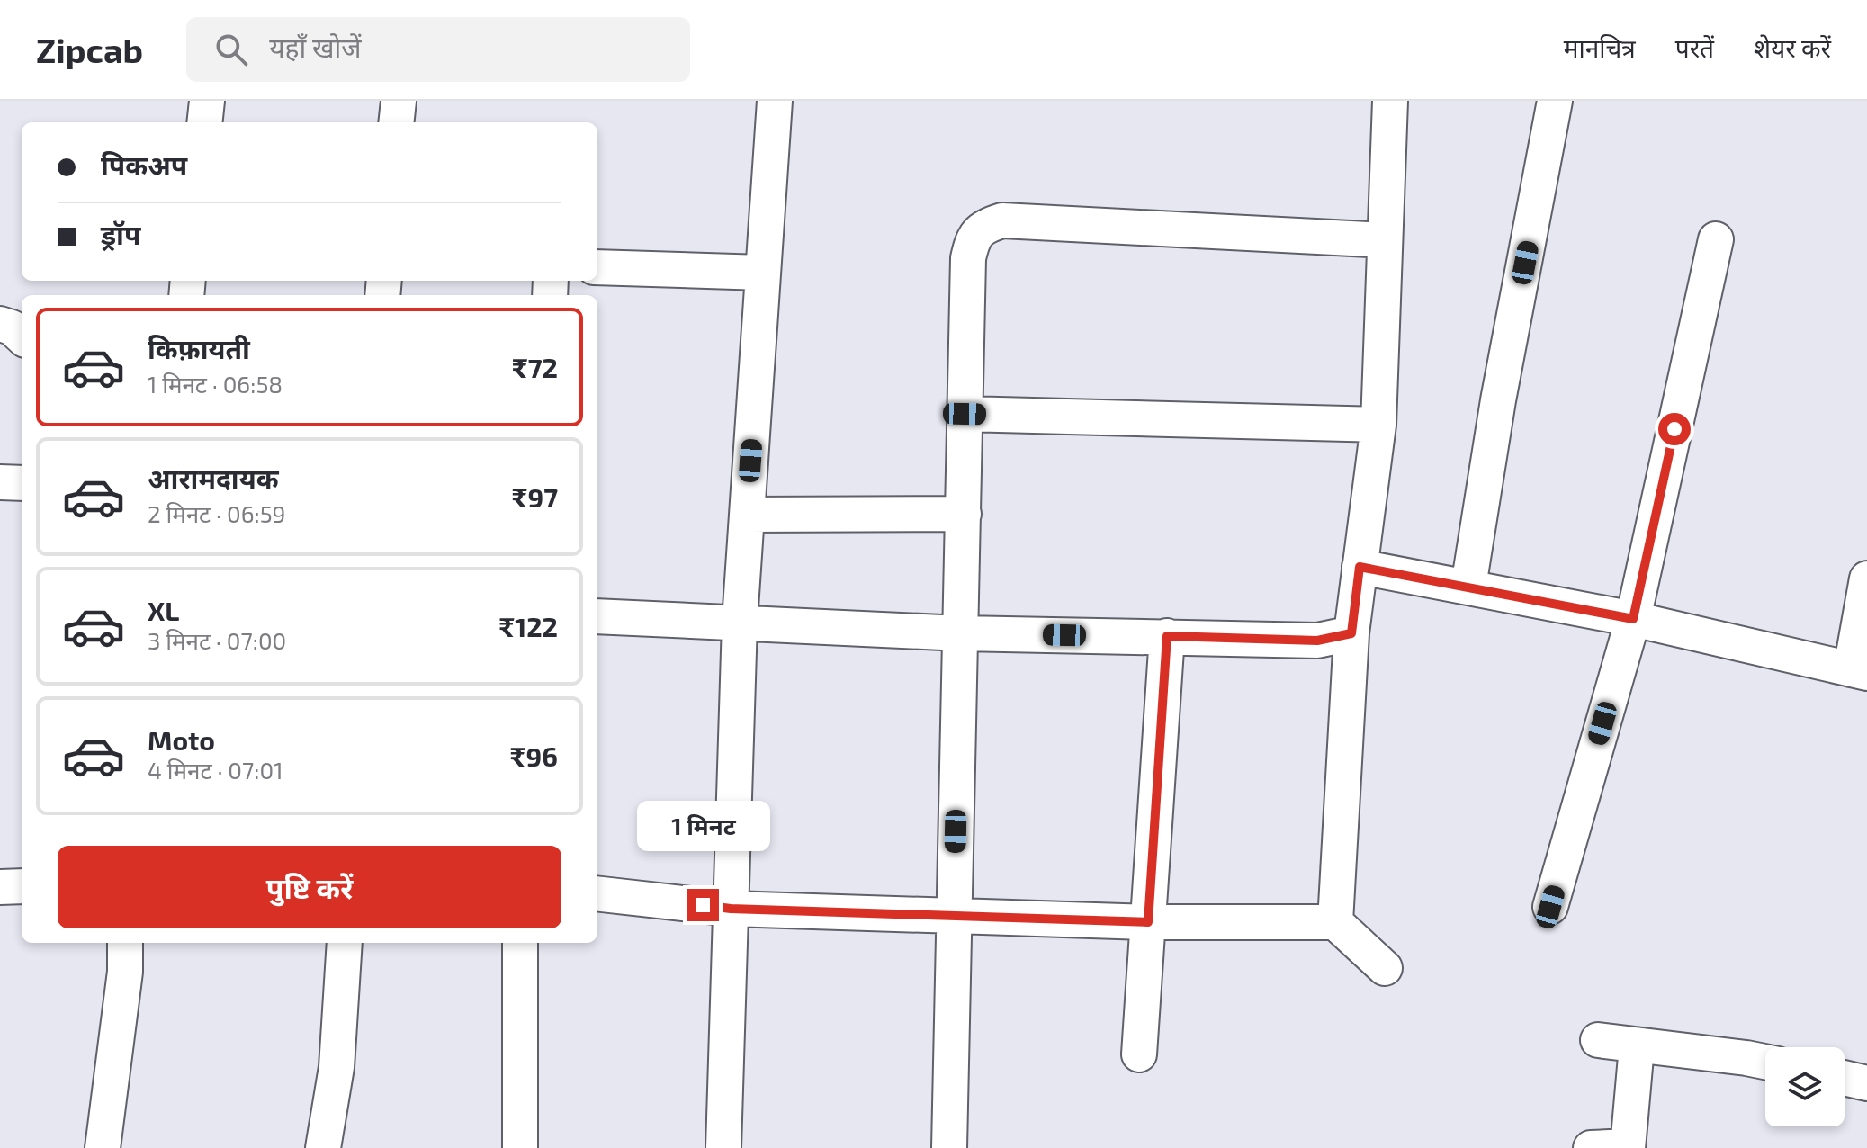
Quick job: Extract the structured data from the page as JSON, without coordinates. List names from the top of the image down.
{
  "page": {
    "header": "Zipcab",
    "search": "यहाँ खोजें",
    "nav": ["मानचित्र", "परतें", "शेयर करें"],
    "banner": ["पिकअप", "ड्रॉप"],
    "list": [
      {
        "name": "किफ़ायती",
        "note": "1 मिनट · 06:58",
        "value": "₹72"
      },
      {
        "name": "आरामदायक",
        "note": "2 मिनट · 06:59",
        "value": "₹97"
      },
      {
        "name": "XL",
        "note": "3 मिनट · 07:00",
        "value": "₹122"
      },
      {
        "name": "Moto",
        "note": "4 मिनट · 07:01",
        "value": "₹96"
      }
    ],
    "bubble": "1 मिनट",
    "buttons": "पुष्टि करें"
  }
}
